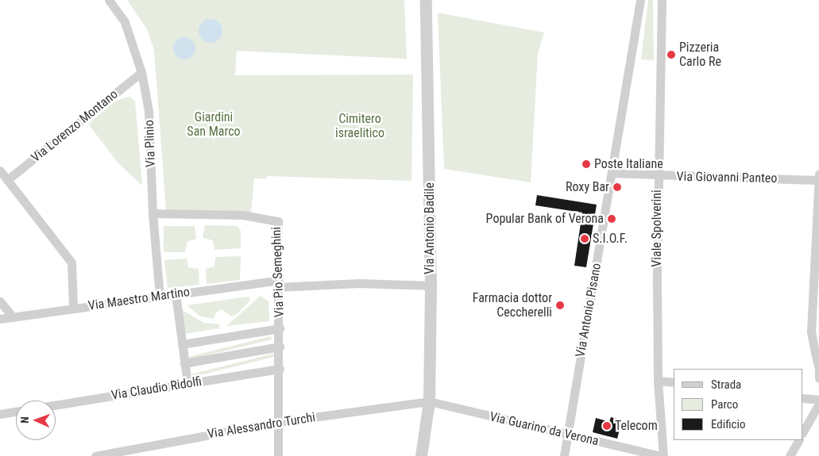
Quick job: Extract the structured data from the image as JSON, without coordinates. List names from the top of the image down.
{
  "streets": {
    "street": [
      "Via Lorenzo Montano",
      "Via Plinio",
      "Via Giovanni Panteo",
      "Via Antonio Badile",
      "Viale Spolverini",
      "Via Pio Semeghini",
      "Via Maestro Martino",
      "Via Antonio Pisano",
      "Via Claudio Ridolfi",
      "Via Alessandro Turchi",
      "Via Guarino da Verona"
    ]
  },
  "crossings": [
    ["Via Lorenzo Montano", "Via Plinio"],
    ["Via Plinio", "Via Pio Semeghini"],
    ["Via Plinio", "Via Maestro Martino"],
    ["Via Giovanni Panteo", "Viale Spolverini"],
    ["Via Giovanni Panteo", "Via Antonio Pisano"],
    ["Via Antonio Badile", "Via Maestro Martino"],
    ["Via Antonio Badile", "Via Alessandro Turchi"],
    ["Via Antonio Badile", "Via Guarino da Verona"],
    ["Via Pio Semeghini", "Via Maestro Martino"],
    ["Via Pio Semeghini", "Via Claudio Ridolfi"],
    ["Via Pio Semeghini", "Via Alessandro Turchi"],
    ["Via Antonio Pisano", "Via Guarino da Verona"],
    ["Via Alessandro Turchi", "Via Guarino da Verona"]
  ],
  "parks": ["Giardini San Marco", "Cimitero israelitico"],
  "places": [
    "Pizzeria Carlo Re",
    "Poste Italiane",
    "Roxy Bar",
    "Popular Bank of Verona",
    "S.I.O.F.",
    "Farmacia dottor Ceccherelli",
    "Telecom"
  ],
  "legend": ["Strada", "Parco", "Edificio"],
  "north": "left"
}
